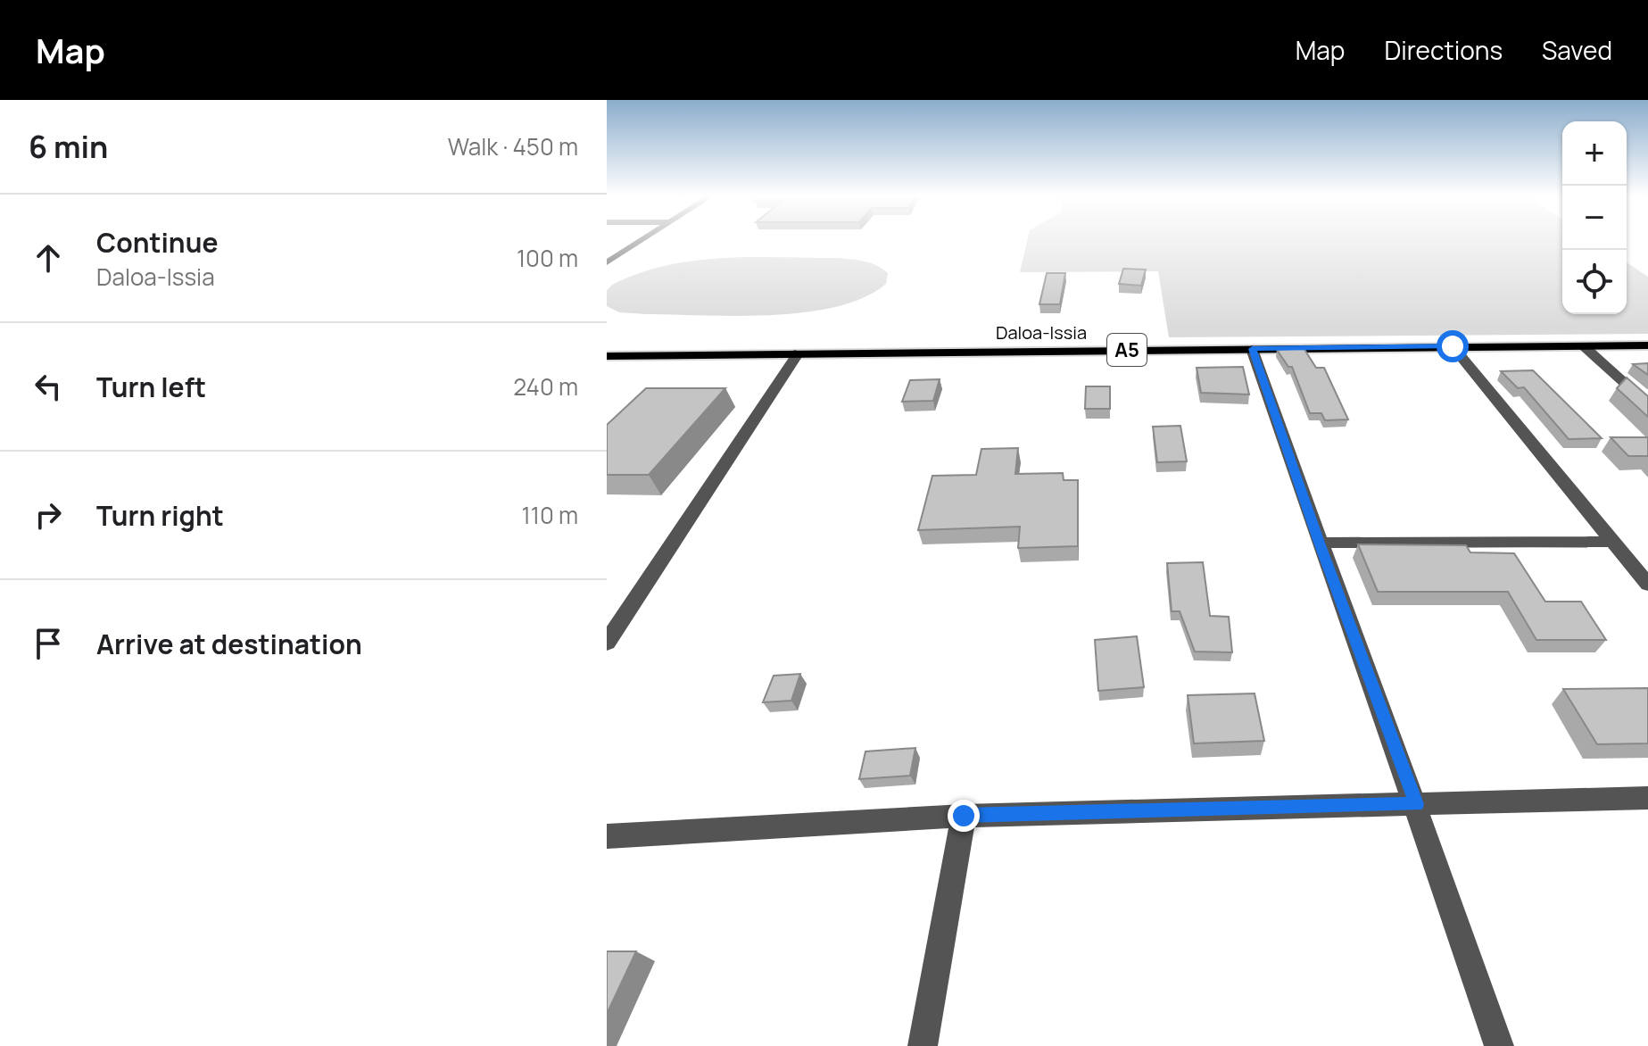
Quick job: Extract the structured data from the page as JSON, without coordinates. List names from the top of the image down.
{
  "streets": {
    "main road": ["Daloa-Issia", "A5"]
  },
  "page": {
    "header": "Map",
    "nav": ["Map", "Directions", "Saved"],
    "heading": ["6 min", "Walk · 450 m"],
    "map_buttons": ["+", "−"],
    "list": [
      ["Continue", "Daloa-Issia", "100 m"],
      ["Turn left", "240 m"],
      ["Turn right", "110 m"],
      "Arrive at destination"
    ]
  }
}
